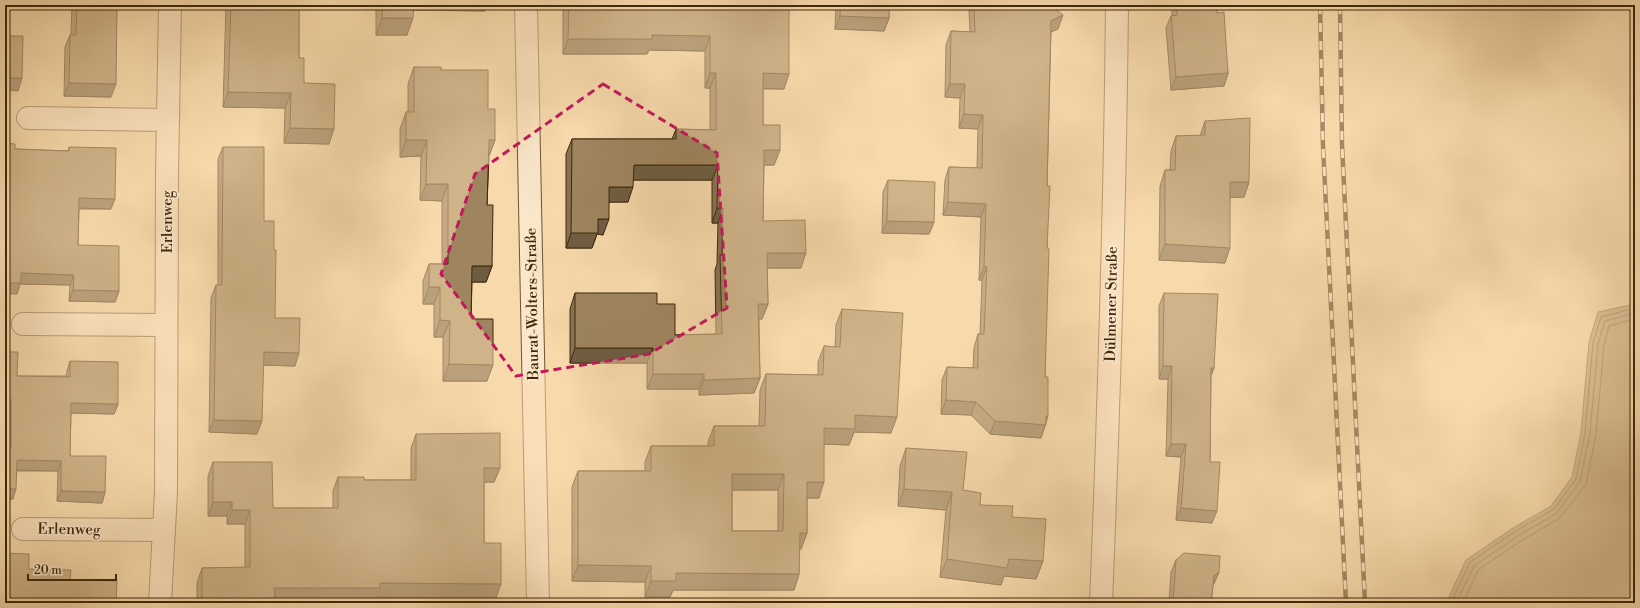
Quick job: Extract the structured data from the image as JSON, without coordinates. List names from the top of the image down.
{
  "streets": {
    "street": ["Erlenweg", "Baurat-Wolters-Straße", "Dülmener Straße"]
  },
  "scale_bar": "20 m"
}
